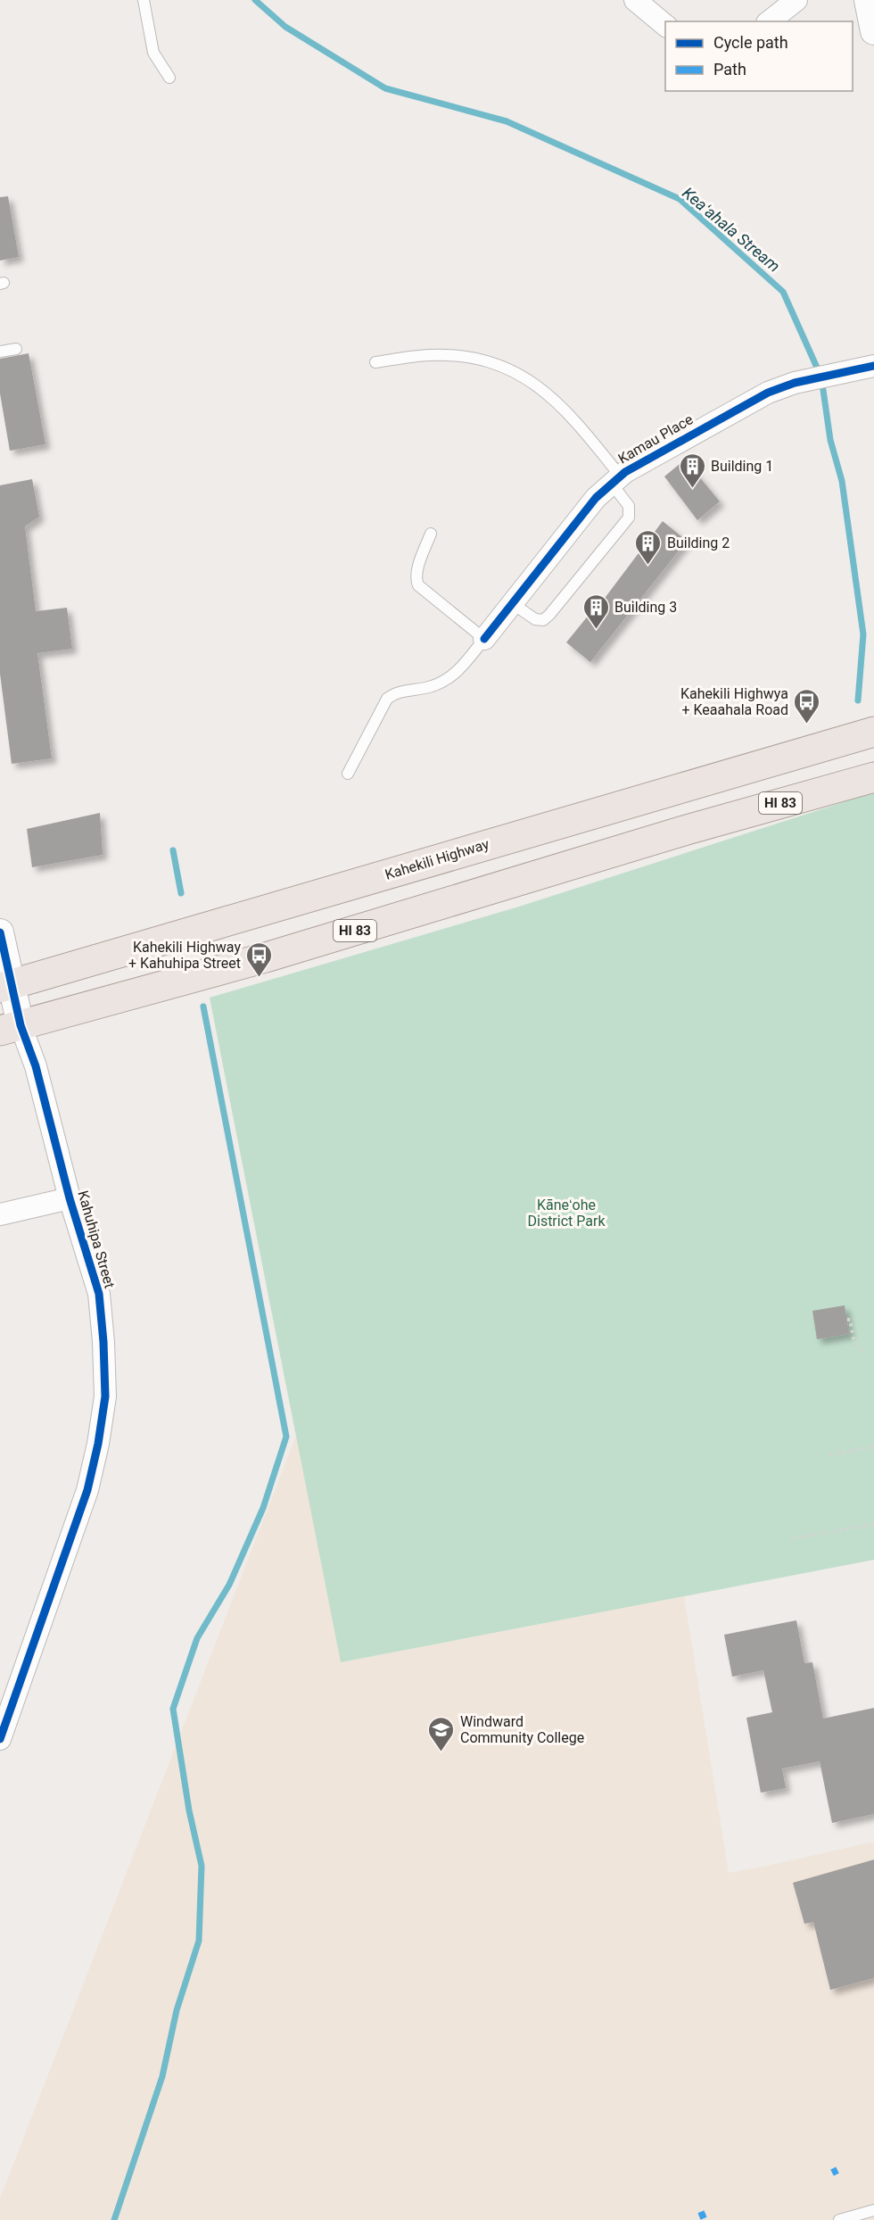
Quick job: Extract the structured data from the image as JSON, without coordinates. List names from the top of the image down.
{
  "streets": {
    "main road": ["HI 83", "Kahekili Highway"],
    "street": ["Kamau Place", "Kahuhipa Street"]
  },
  "crossings": [
    ["HI 83", "Kahuhipa Street"],
    ["Kahekili Highway", "Kahuhipa Street"]
  ],
  "water": ["Keaʻahala Stream"],
  "parks": ["Kāneʻohe District Park"],
  "places": {
    "building": ["Building 1", "Building 2", "Building 3"],
    "bus stop": ["Kahekili Highwya + Keaahala Road", "Kahekili Highway + Kahuhipa Street"],
    "school or university": ["Windward Community College"]
  },
  "legend": ["Cycle path", "Path"]
}
